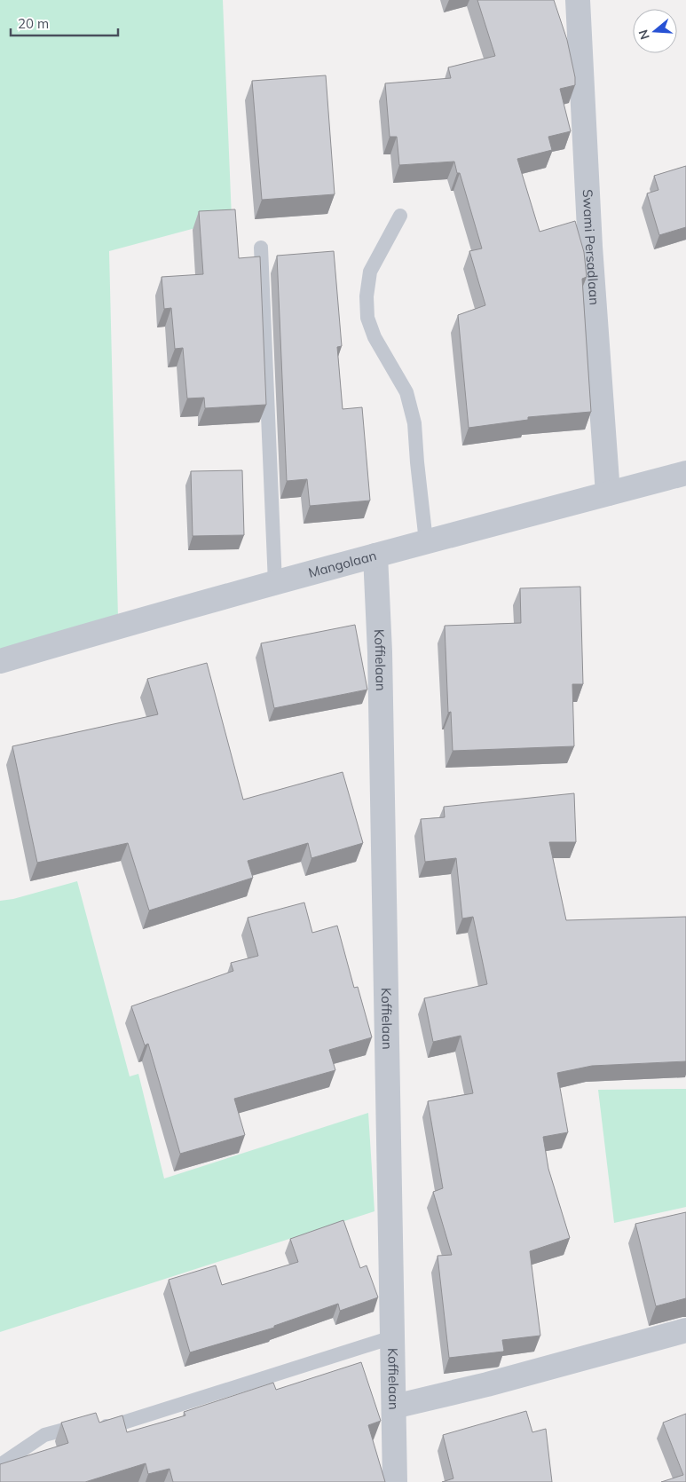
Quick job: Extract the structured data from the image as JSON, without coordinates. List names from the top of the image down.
{
  "streets": {
    "street": ["Swami Persadlaan", "Mangolaan", "Koffielaan"]
  },
  "crossings": [
    ["Swami Persadlaan", "Mangolaan"],
    ["Mangolaan", "Koffielaan"]
  ],
  "scale_bar": "20 m",
  "north": "left"
}
